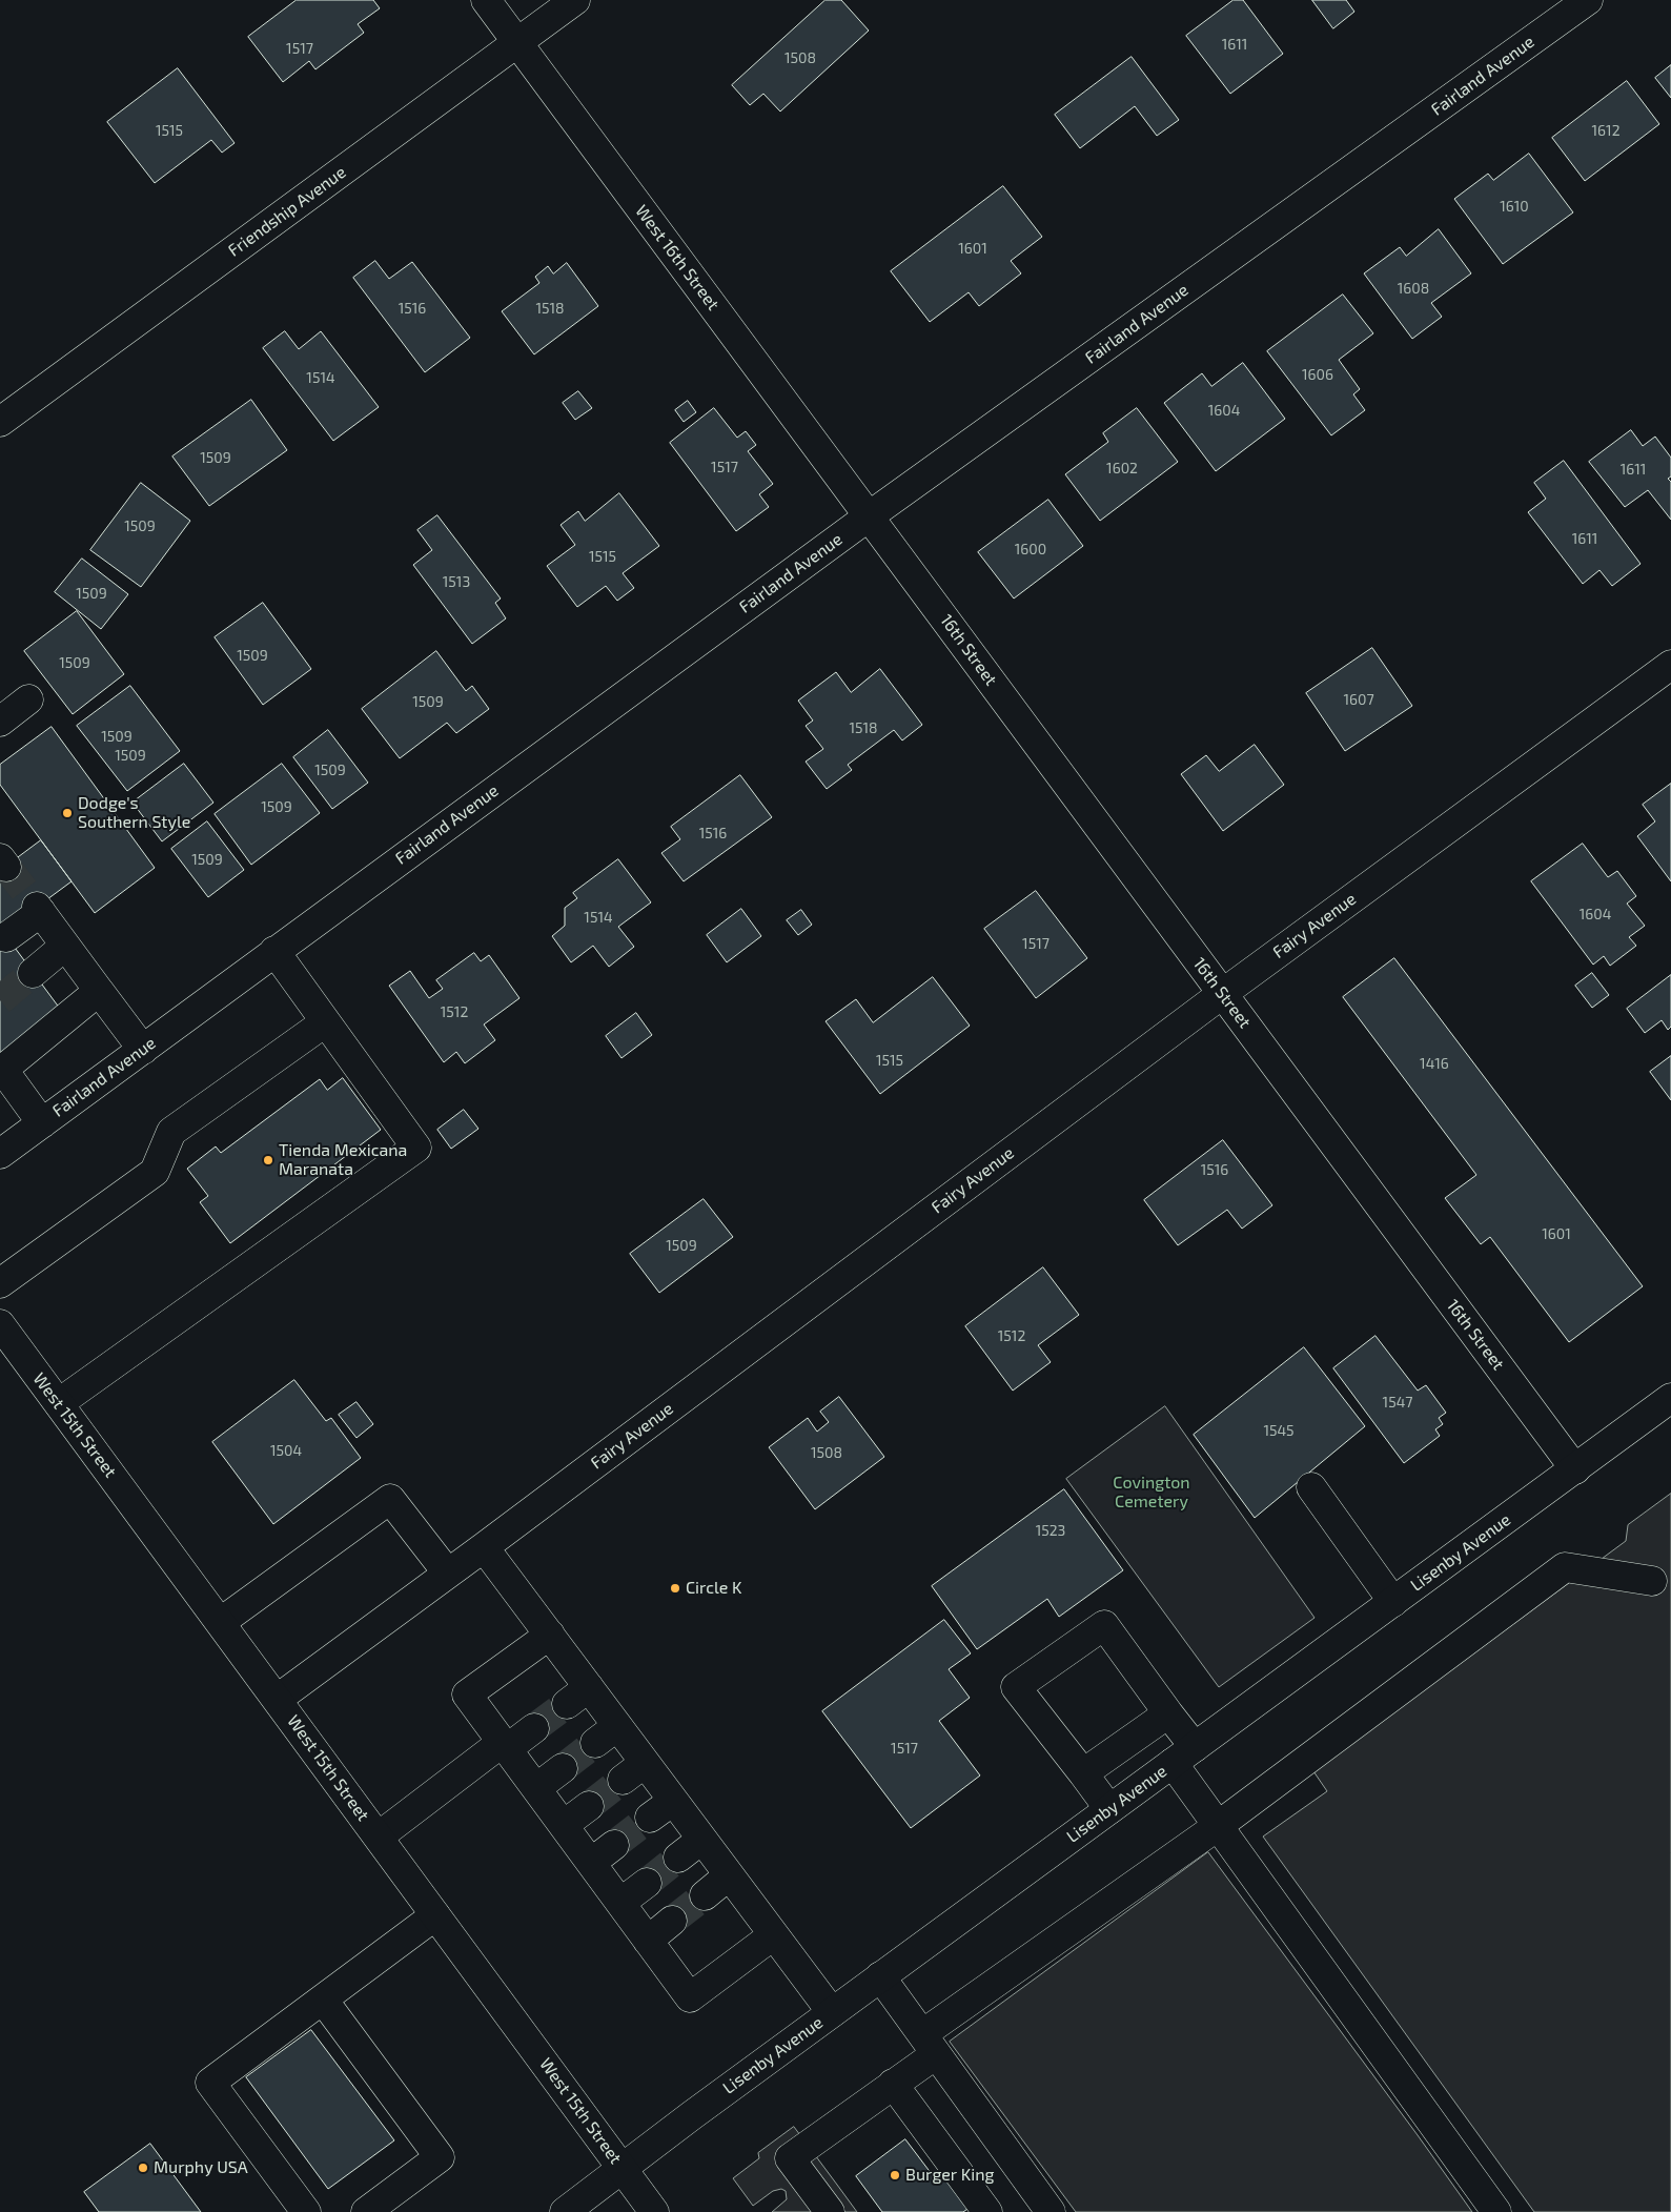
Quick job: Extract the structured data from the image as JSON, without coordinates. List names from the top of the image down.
{
  "streets": {
    "main road": [
      "Fairland Avenue",
      "Friendship Avenue",
      "West 16th Street",
      "16th Street",
      "Fairy Avenue",
      "West 15th Street",
      "Lisenby Avenue"
    ]
  },
  "crossings": [
    ["Fairland Avenue", "West 16th Street"],
    ["Fairland Avenue", "16th Street"],
    ["Friendship Avenue", "West 16th Street"],
    ["West 16th Street", "16th Street"],
    ["16th Street", "Fairy Avenue"],
    ["16th Street", "Lisenby Avenue"],
    ["Fairy Avenue", "West 15th Street"],
    ["West 15th Street", "Lisenby Avenue"]
  ],
  "parks": ["Covington Cemetery"],
  "places": [
    "Dodge's Southern Style",
    "Tienda Mexicana Maranata",
    "Circle K",
    "Murphy USA",
    "Burger King"
  ],
  "house_numbers": [
    "1611",
    "1517",
    "1508",
    "1515",
    "1612",
    "1610",
    "1601",
    "1608",
    "1516",
    "1518",
    "1606",
    "1514",
    "1604",
    "1509",
    "1517",
    "1602",
    "1611",
    "1509",
    "1611",
    "1600",
    "1515",
    "1513",
    "1509",
    "1509",
    "1509",
    "1607",
    "1509",
    "1518",
    "1509",
    "1509",
    "1509",
    "1509",
    "1516",
    "1509",
    "1604",
    "1514",
    "1517",
    "1512",
    "1515",
    "1416",
    "1516",
    "1601",
    "1509",
    "1512",
    "1547",
    "1545",
    "1504",
    "1508",
    "1523",
    "1517"
  ]
}
